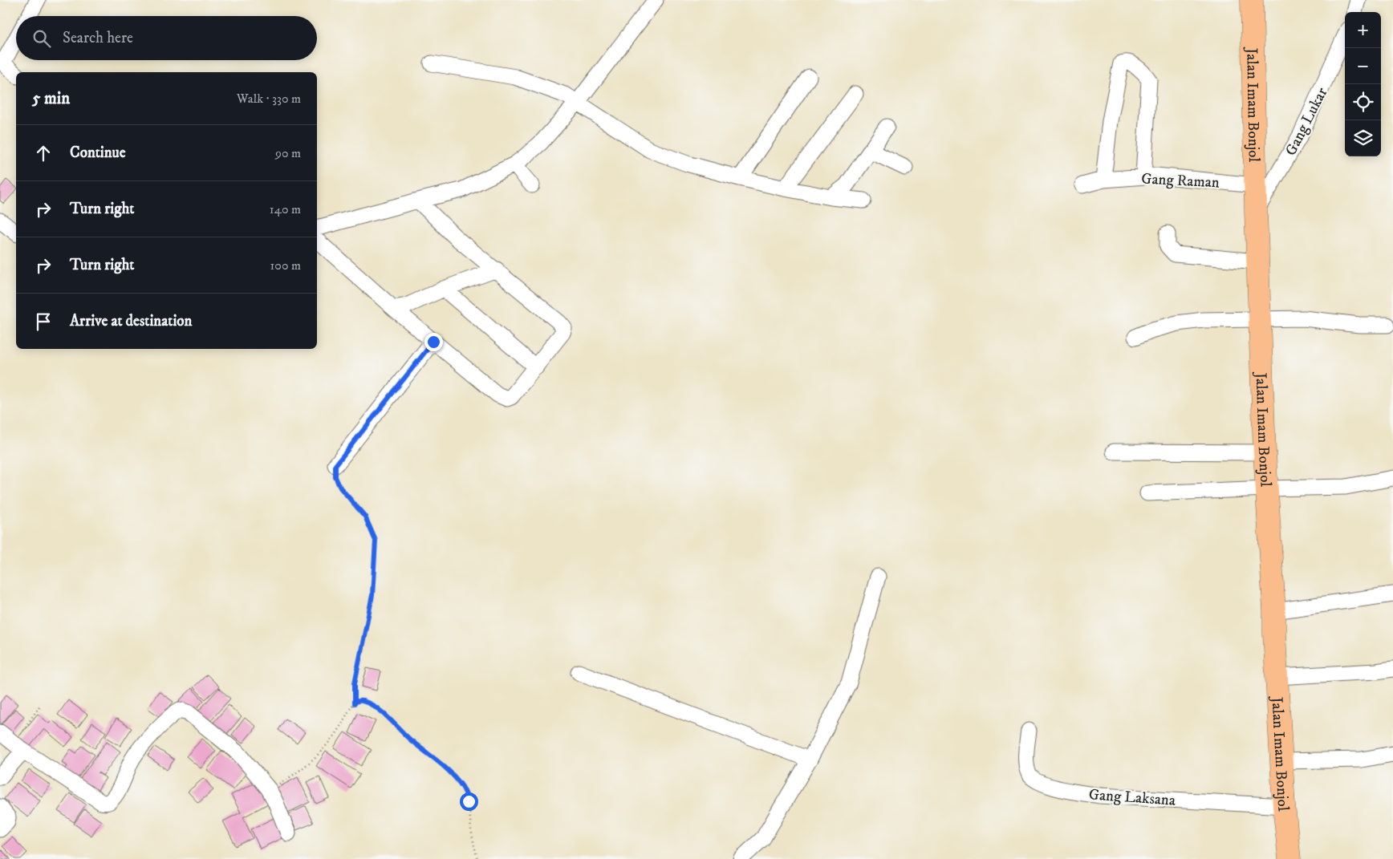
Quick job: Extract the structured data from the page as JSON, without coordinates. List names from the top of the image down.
{
  "streets": {
    "highway": ["Jalan Imam Bonjol"],
    "street": ["Gang Lukar", "Gang Raman", "Gang Laksana"]
  },
  "crossings": [
    ["Jalan Imam Bonjol", "Gang Lukar"],
    ["Jalan Imam Bonjol", "Gang Raman"],
    ["Jalan Imam Bonjol", "Gang Laksana"]
  ],
  "page": {
    "map_buttons": ["+", "−"],
    "search": "Search here",
    "heading": ["5 min", "Walk · 330 m"],
    "list": [
      ["Continue", "90 m"],
      ["Turn right", "140 m"],
      ["Turn right", "100 m"],
      "Arrive at destination"
    ]
  }
}
